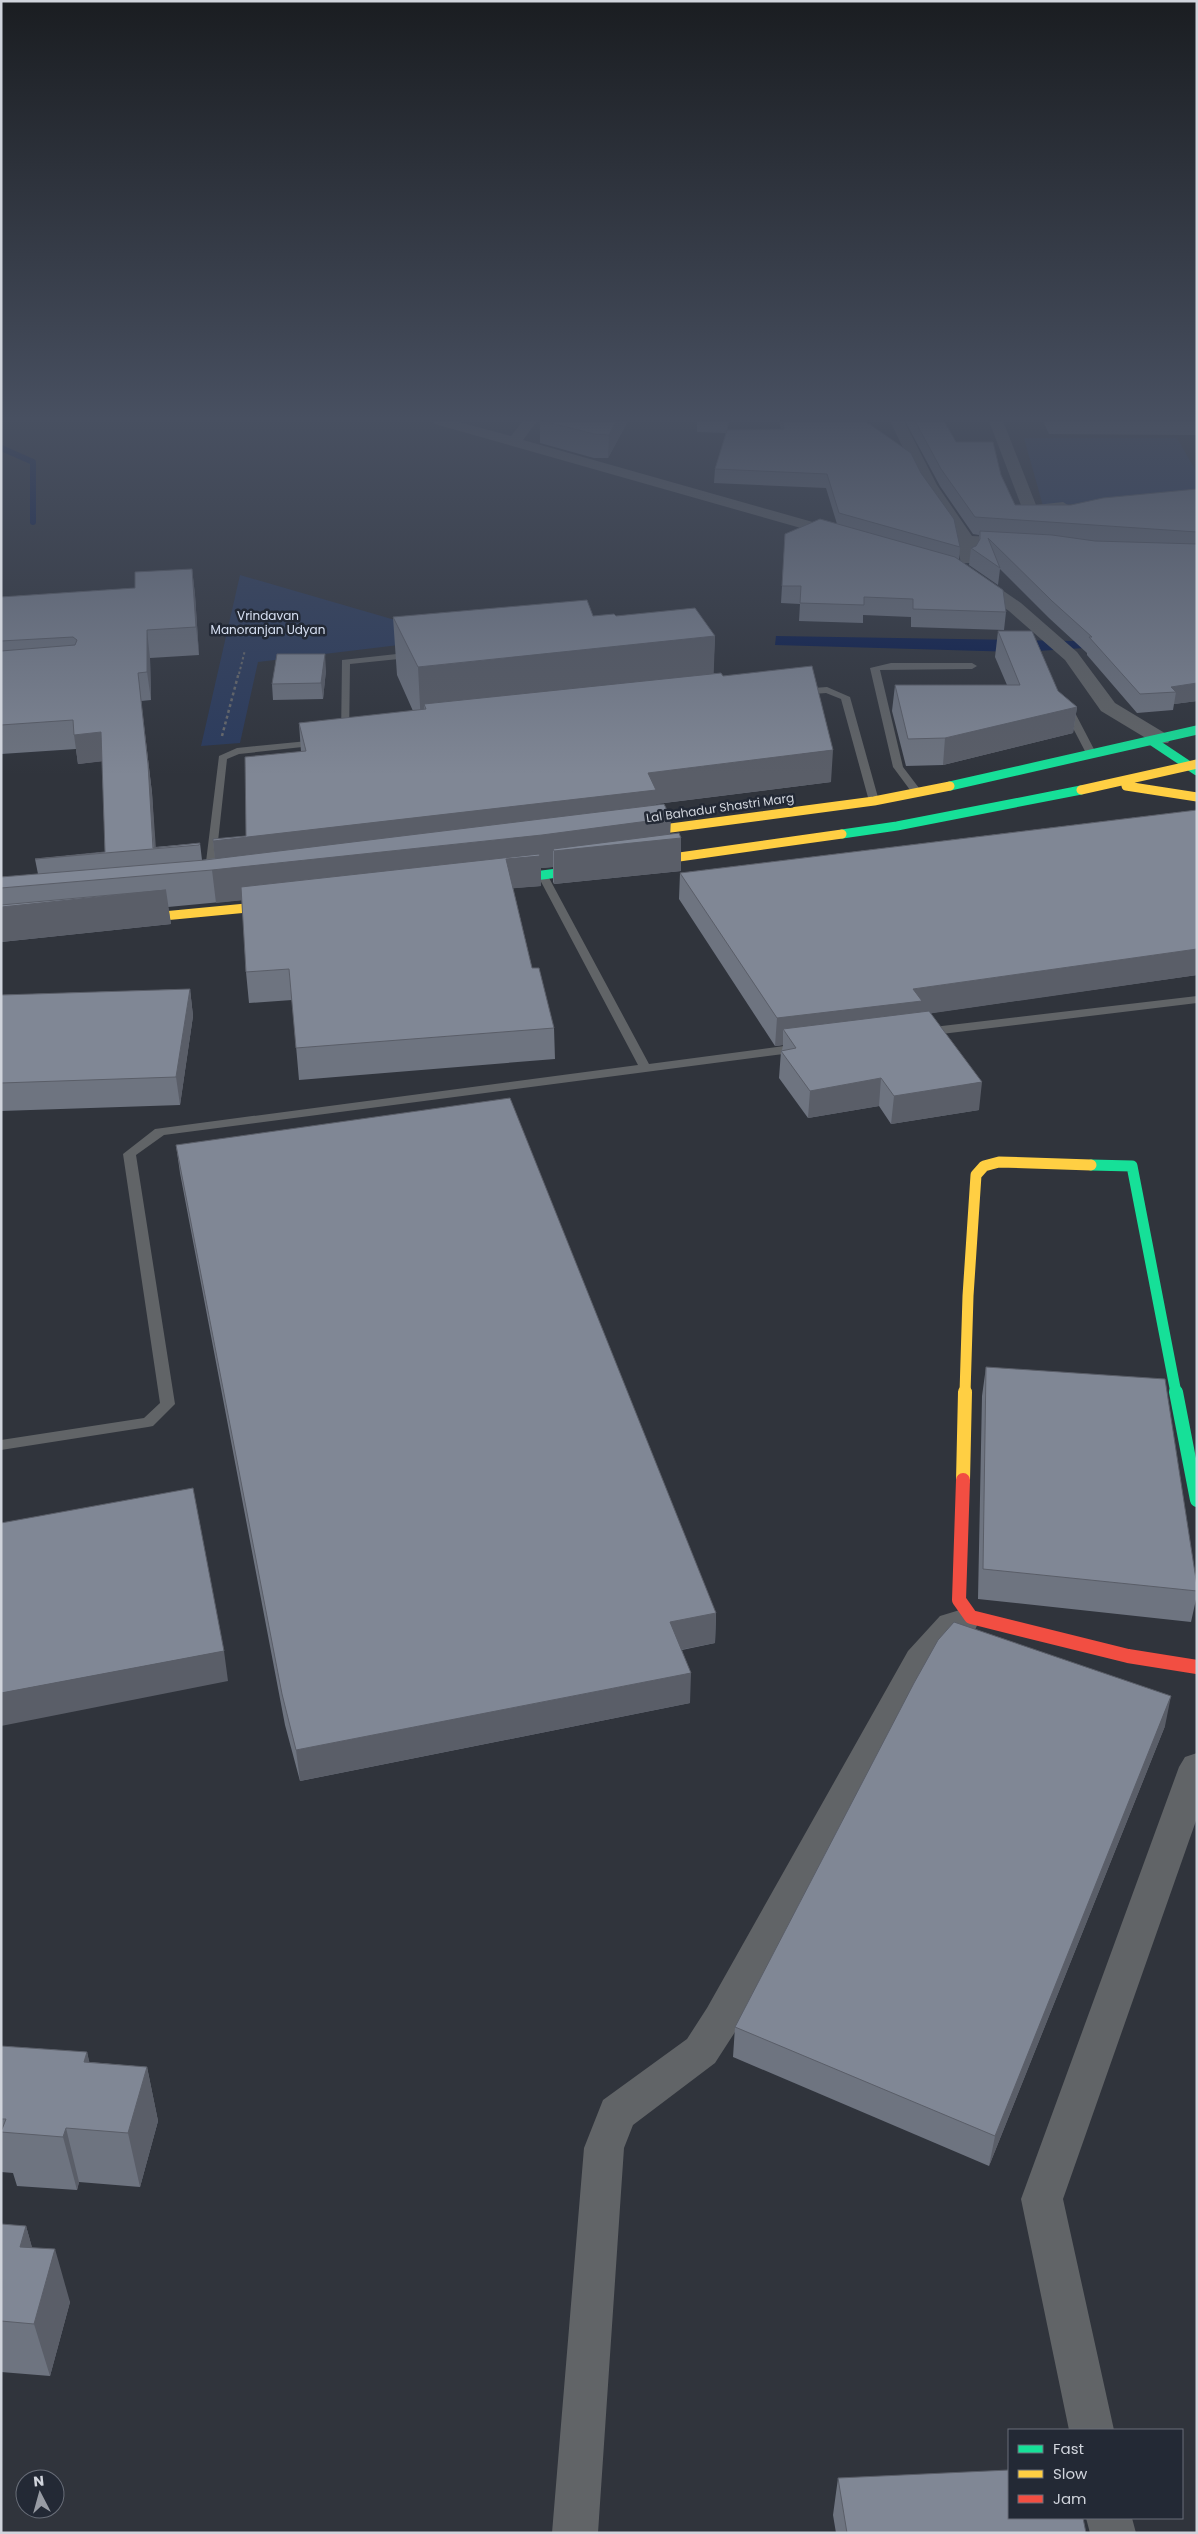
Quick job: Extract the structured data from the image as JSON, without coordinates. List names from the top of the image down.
{
  "streets": {
    "main road": ["Lal Bahadur Shastri Marg"]
  },
  "parks": ["Vrindavan Manoranjan Udyan"],
  "legend": ["Fast", "Slow", "Jam"],
  "north": "top"
}
